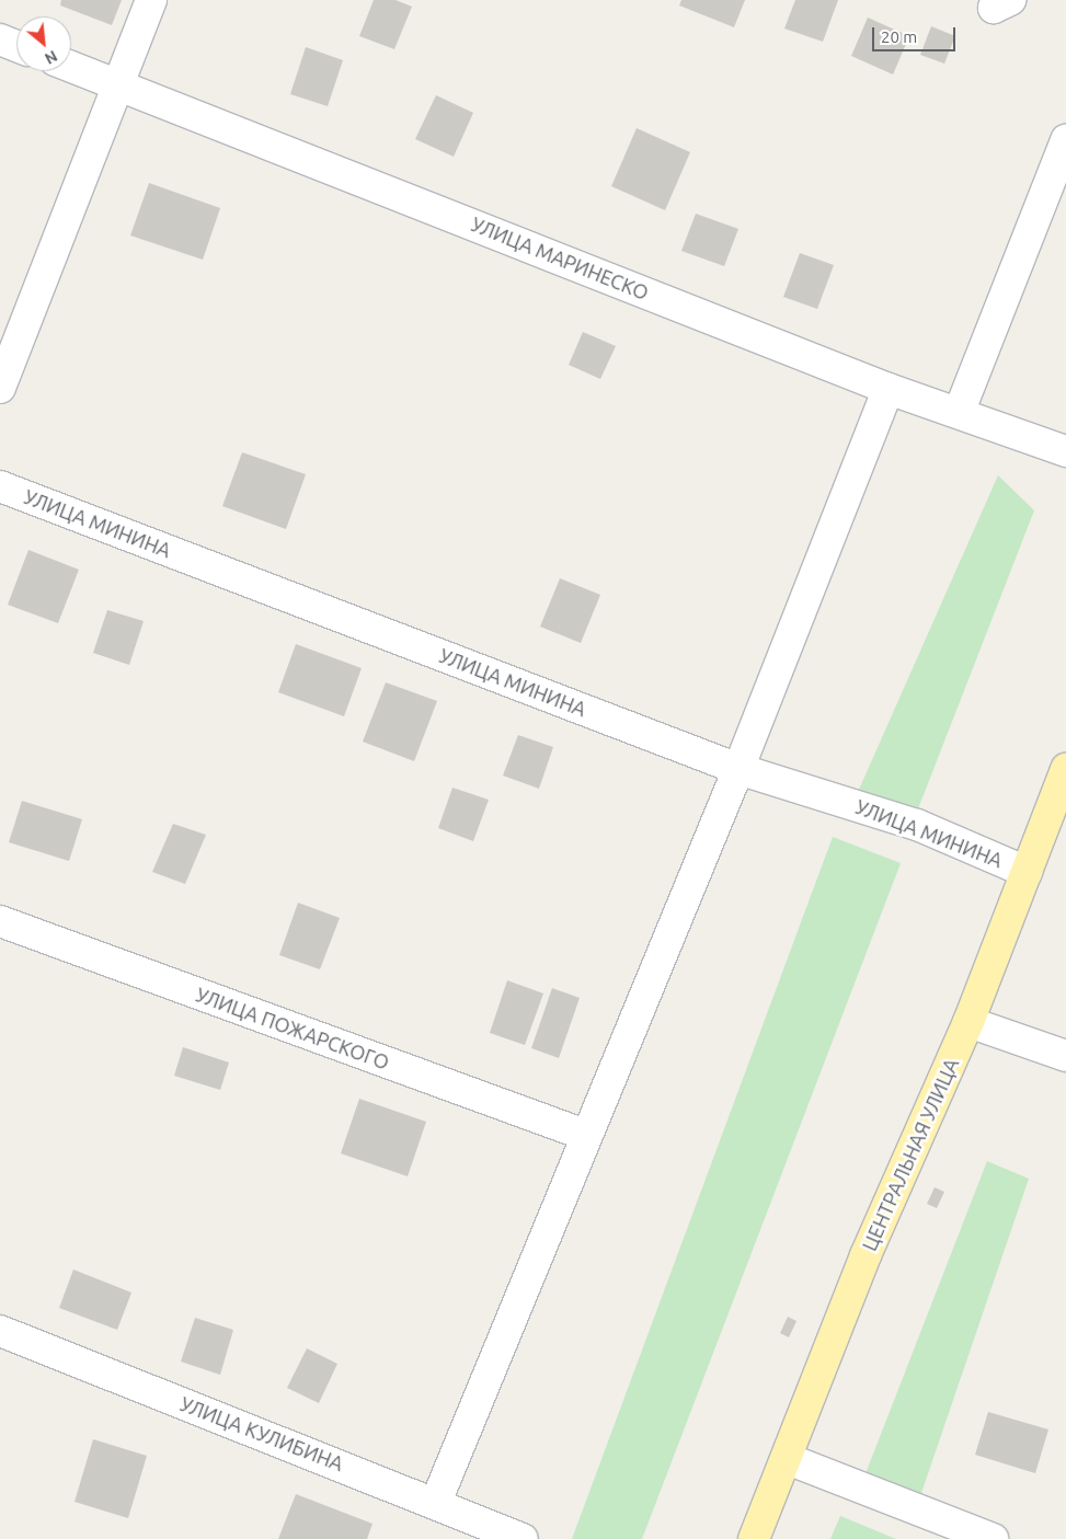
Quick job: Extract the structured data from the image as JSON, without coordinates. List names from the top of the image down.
{
  "streets": {
    "main road": ["ЦЕНТРАЛЬНАЯ УЛИЦА"],
    "street": [
      "УЛИЦА МАРИНЕСКО",
      "УЛИЦА МИНИНА",
      "УЛИЦА ПОЖАРСКОГО",
      "УЛИЦА КУЛИБИНА"
    ]
  },
  "crossings": [
    ["УЛИЦА МИНИНА", "ЦЕНТРАЛЬНАЯ УЛИЦА"]
  ],
  "scale_bar": "20 m",
  "north": "bottom right"
}
